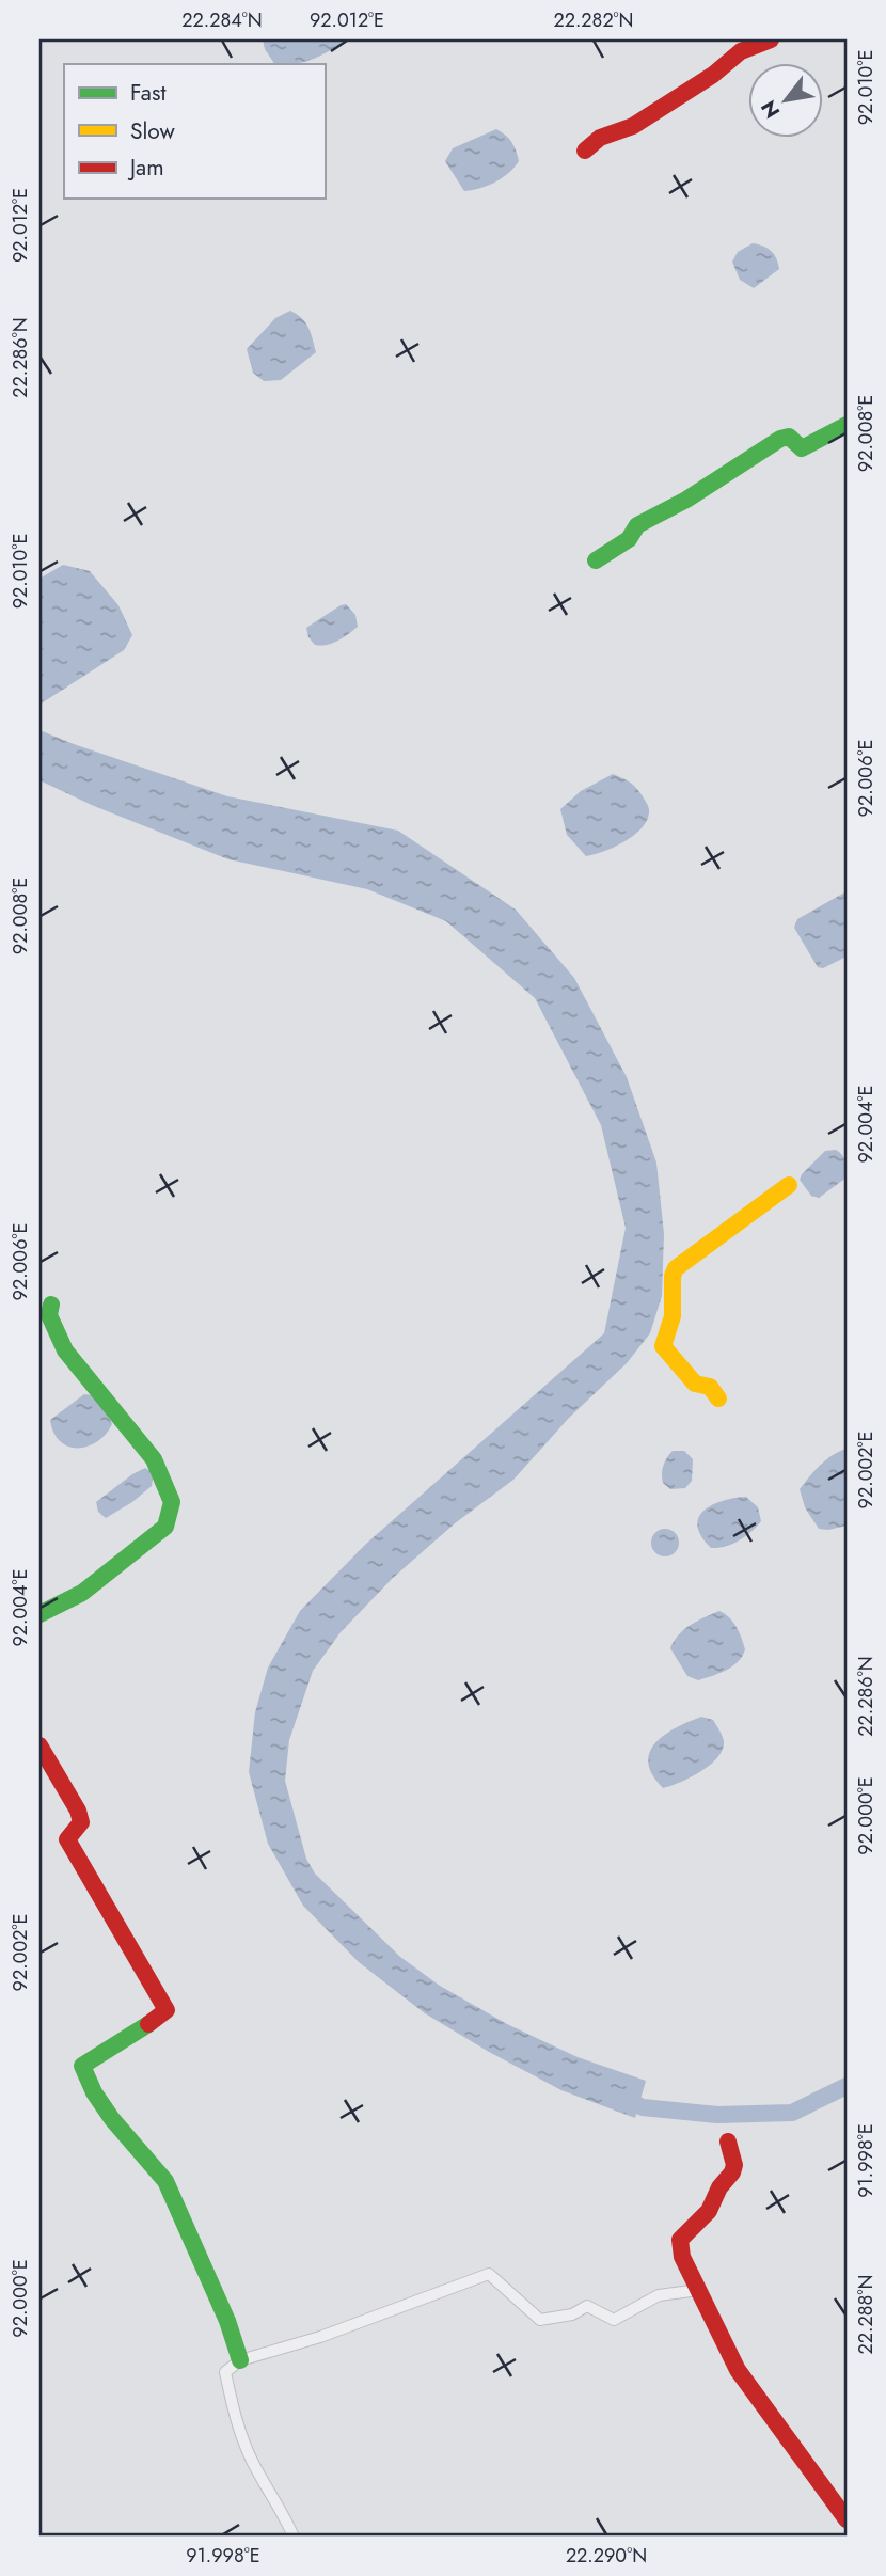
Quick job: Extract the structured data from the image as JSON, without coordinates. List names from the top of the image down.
{
  "legend": ["Fast", "Slow", "Jam"],
  "north": "bottom left",
  "coordinates": [
    "22.284°N",
    "92.012°E",
    "22.282°N",
    "92.010°E",
    "22.286°N",
    "92.008°E",
    "92.006°E",
    "92.004°E",
    "92.002°E",
    "92.000°E",
    "91.998°E",
    "22.288°N",
    "22.290°N"
  ]
}
